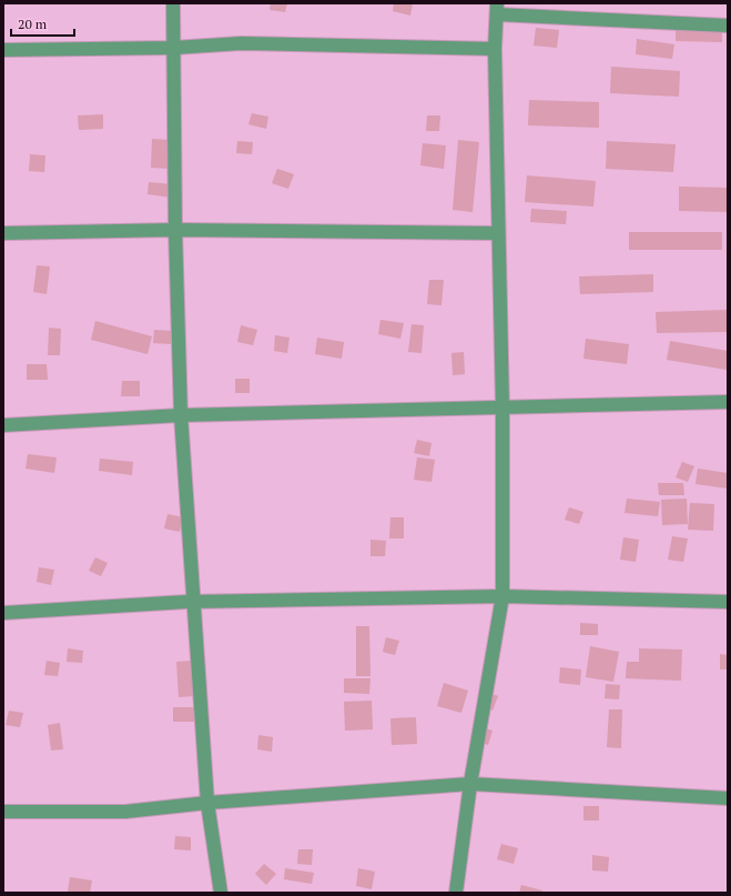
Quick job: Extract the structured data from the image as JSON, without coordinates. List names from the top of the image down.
{
  "scale_bar": "20 m"
}
